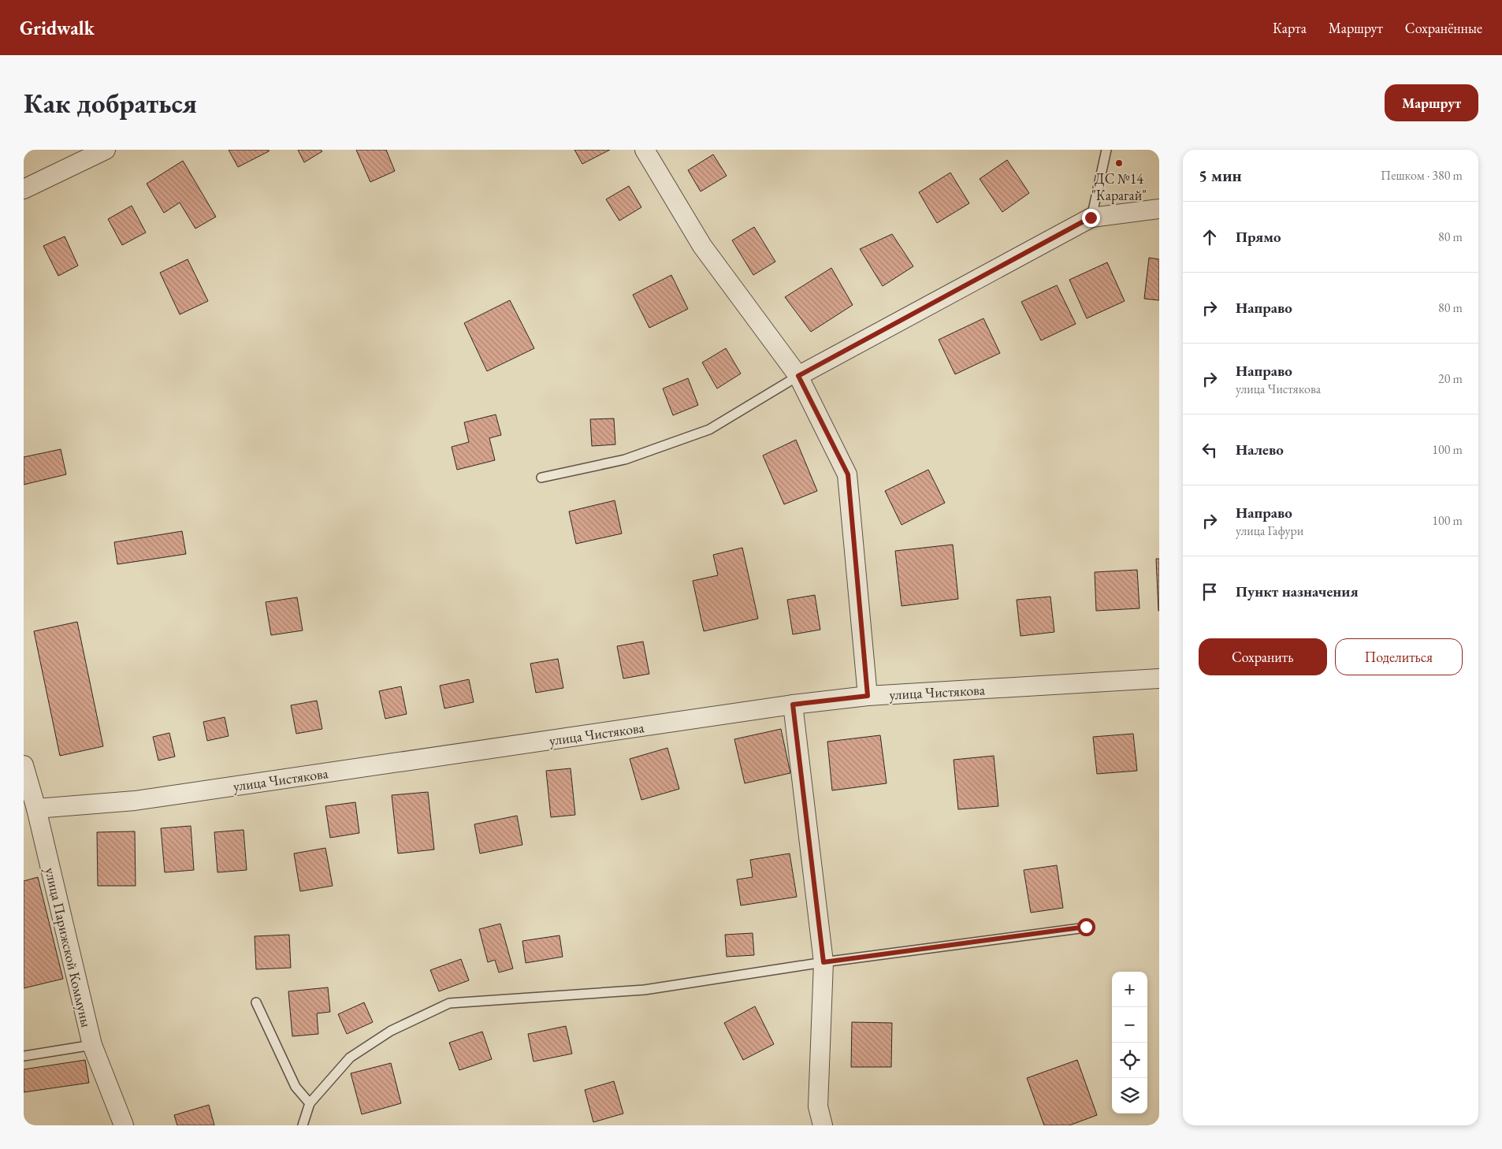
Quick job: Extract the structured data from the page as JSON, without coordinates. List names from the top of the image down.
{
  "streets": {
    "street": ["улица Чистякова", "улица Парижской Коммуны"]
  },
  "crossings": [
    ["улица Чистякова", "улица Парижской Коммуны"]
  ],
  "places": ["ДС №14 \"Карагай\""],
  "page": {
    "header": "Gridwalk",
    "nav": ["Карта", "Маршрут", "Сохранённые"],
    "buttons": [
      "Маршрут",
      ["Сохранить", "Поделиться"]
    ],
    "title": "Как добраться",
    "heading": ["5 мин", "Пешком · 380 m"],
    "list": [
      ["Прямо", "80 m"],
      ["Направо", "80 m"],
      ["Направо", "улица Чистякова", "20 m"],
      ["Налево", "100 m"],
      ["Направо", "улица Гафури", "100 m"],
      "Пункт назначения"
    ],
    "map_buttons": ["+", "−"]
  }
}
